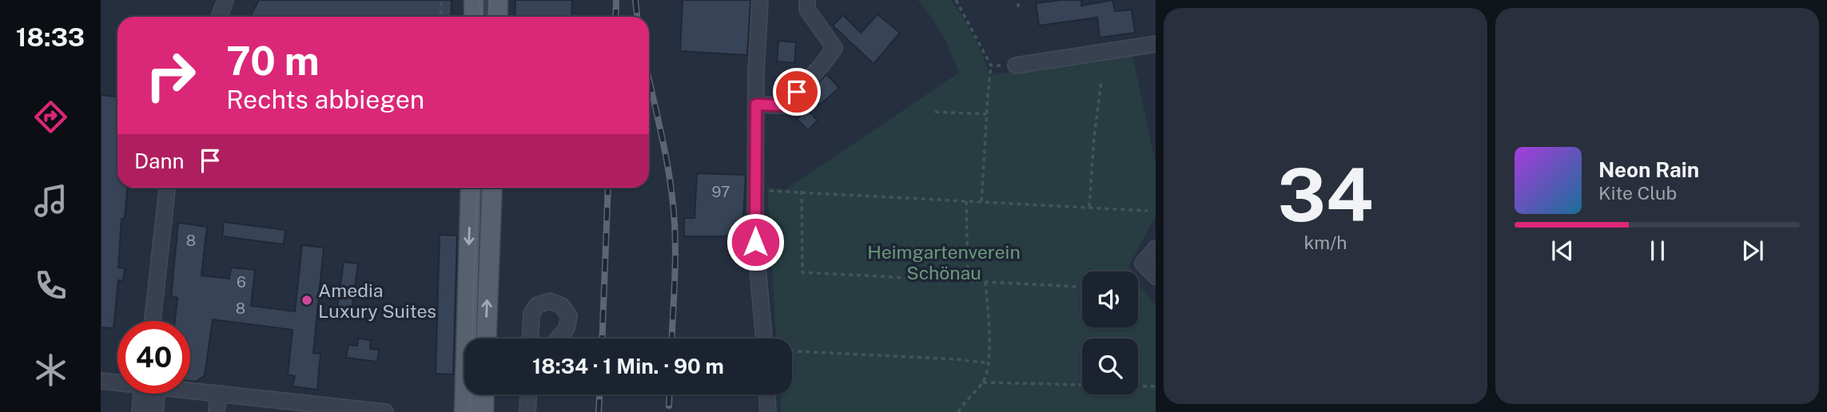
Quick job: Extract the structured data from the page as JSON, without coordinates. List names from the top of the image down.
{
  "parks": ["Heimgartenverein Schönau"],
  "places": ["Amedia Luxury Suites"],
  "house_numbers": [
    "97",
    "8",
    "6",
    "8"
  ],
  "page": {
    "tabs": "18:33",
    "tile": ["34", "km/h"],
    "turn": ["70 m", "Rechts abbiegen"],
    "then": "Dann",
    "song": ["Neon Rain", "Kite Club"],
    "limit": "40",
    "trip": "18:34 · 1 Min. · 90 m"
  }
}
